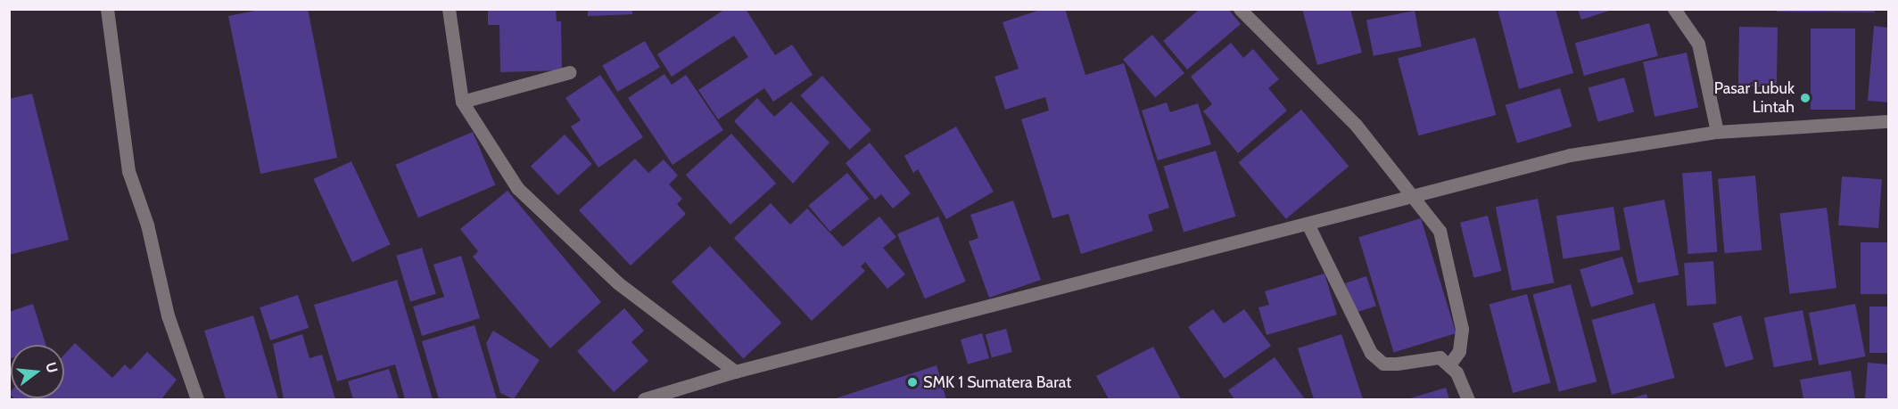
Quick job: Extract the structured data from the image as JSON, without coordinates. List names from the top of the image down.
{
  "places": ["Pasar Lubuk Lintah", "SMK 1 Sumatera Barat"],
  "north": "right"
}
